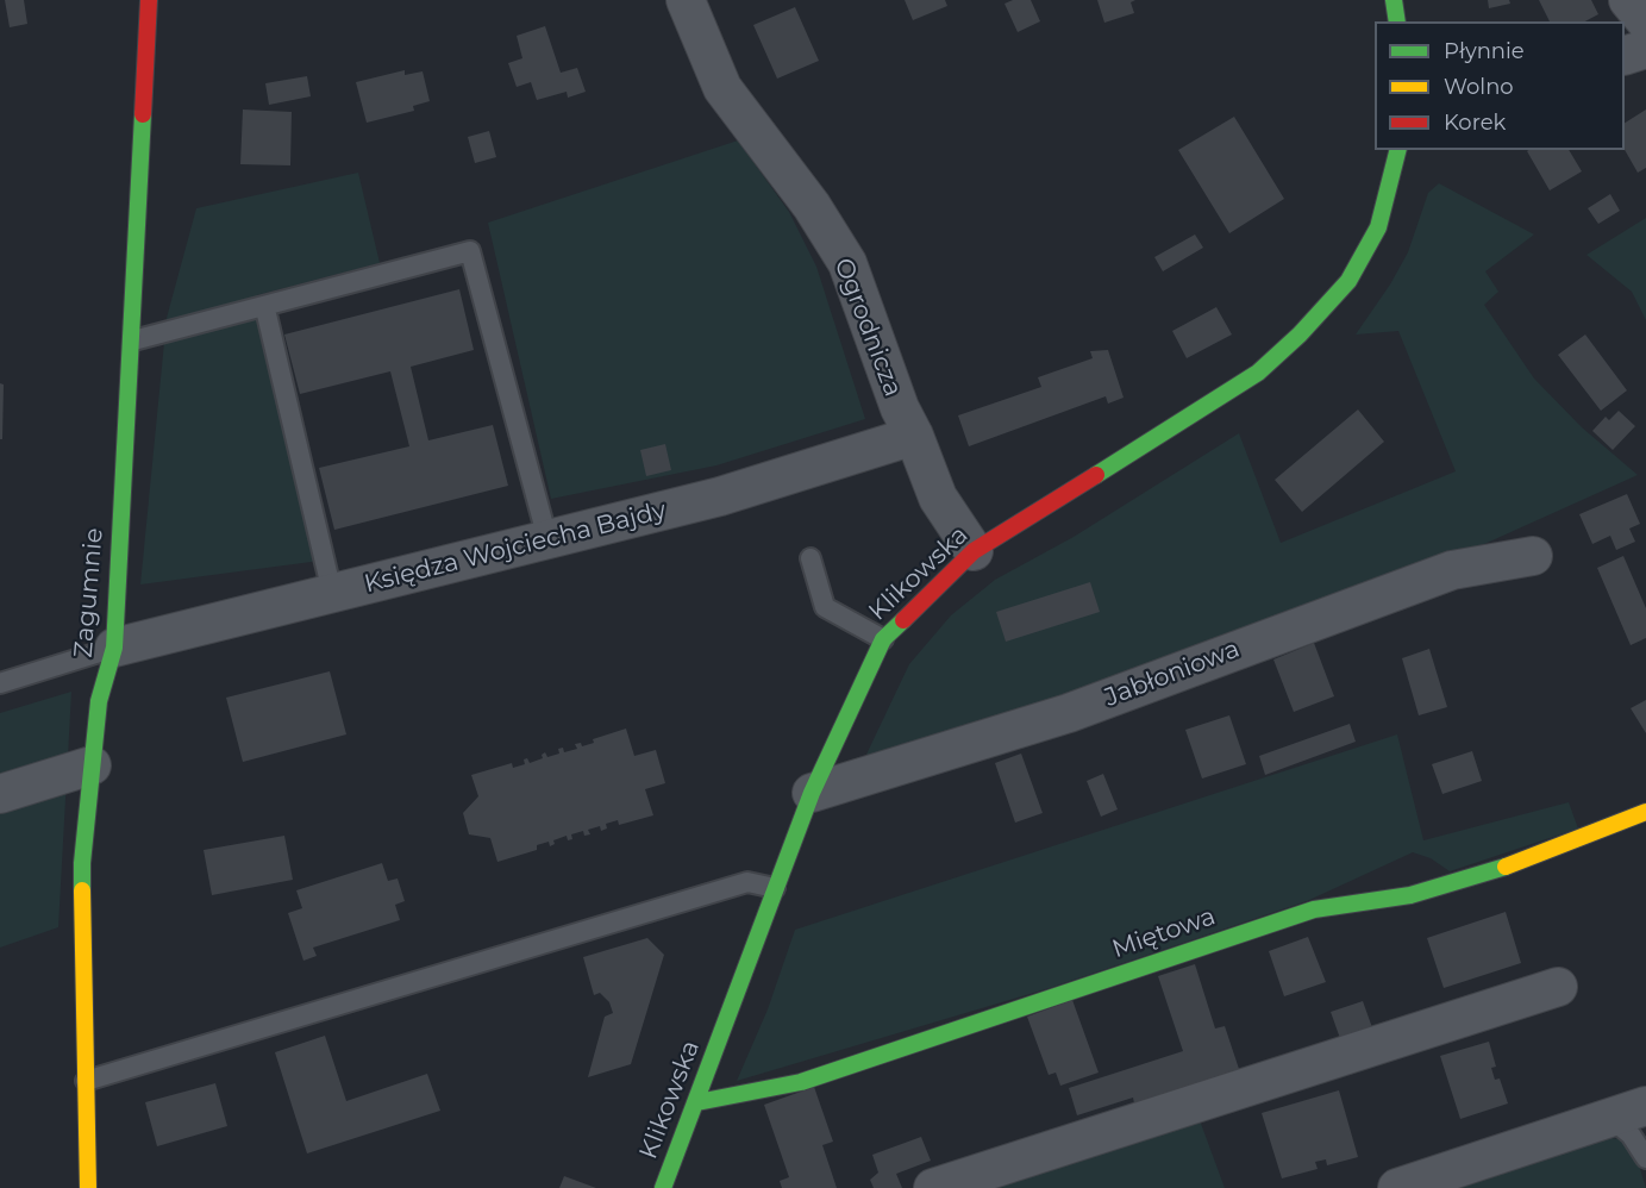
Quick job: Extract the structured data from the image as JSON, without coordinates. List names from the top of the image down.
{
  "streets": {
    "street": [
      "Ogrodnicza",
      "Księdza Wojciecha Bajdy",
      "Klikowska",
      "Zagumnie",
      "Jabłoniowa",
      "Miętowa"
    ]
  },
  "crossings": [
    ["Ogrodnicza", "Księdza Wojciecha Bajdy"],
    ["Ogrodnicza", "Klikowska"],
    ["Księdza Wojciecha Bajdy", "Zagumnie"],
    ["Klikowska", "Jabłoniowa"],
    ["Klikowska", "Miętowa"]
  ],
  "legend": ["Płynnie", "Wolno", "Korek"]
}
